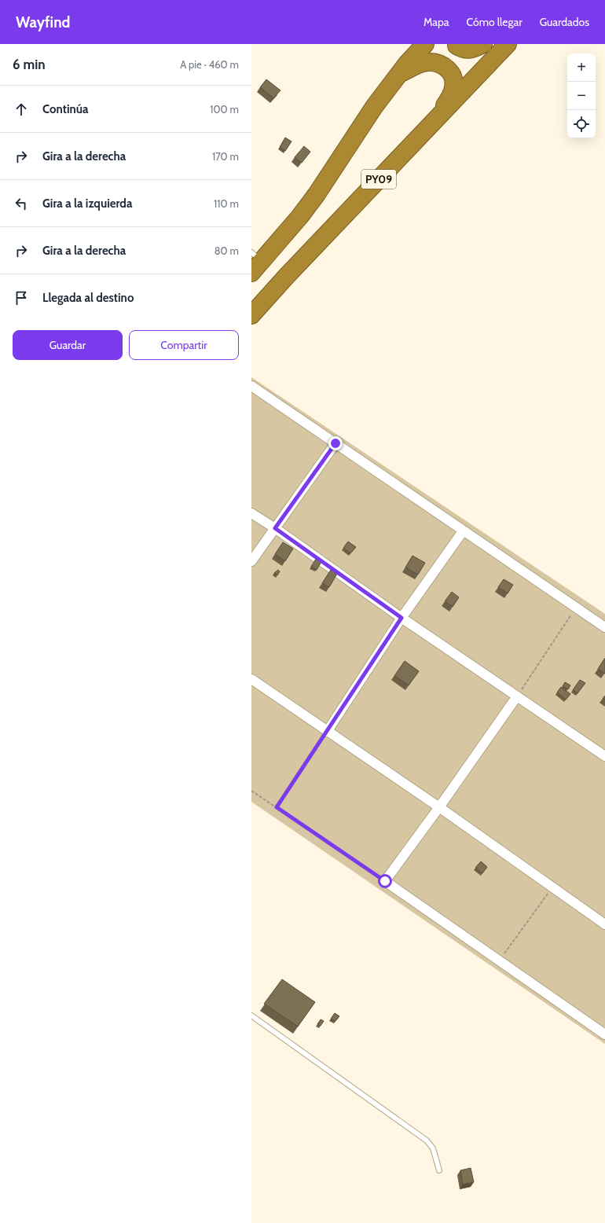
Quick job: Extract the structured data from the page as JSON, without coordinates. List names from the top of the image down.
{
  "streets": {
    "highway": ["PY09"]
  },
  "page": {
    "header": "Wayfind",
    "nav": ["Mapa", "Cómo llegar", "Guardados"],
    "heading": ["6 min", "A pie · 460 m"],
    "map_buttons": ["+", "−"],
    "list": [
      ["Continúa", "100 m"],
      ["Gira a la derecha", "170 m"],
      ["Gira a la izquierda", "110 m"],
      ["Gira a la derecha", "80 m"],
      "Llegada al destino"
    ],
    "buttons": ["Guardar", "Compartir"]
  }
}
